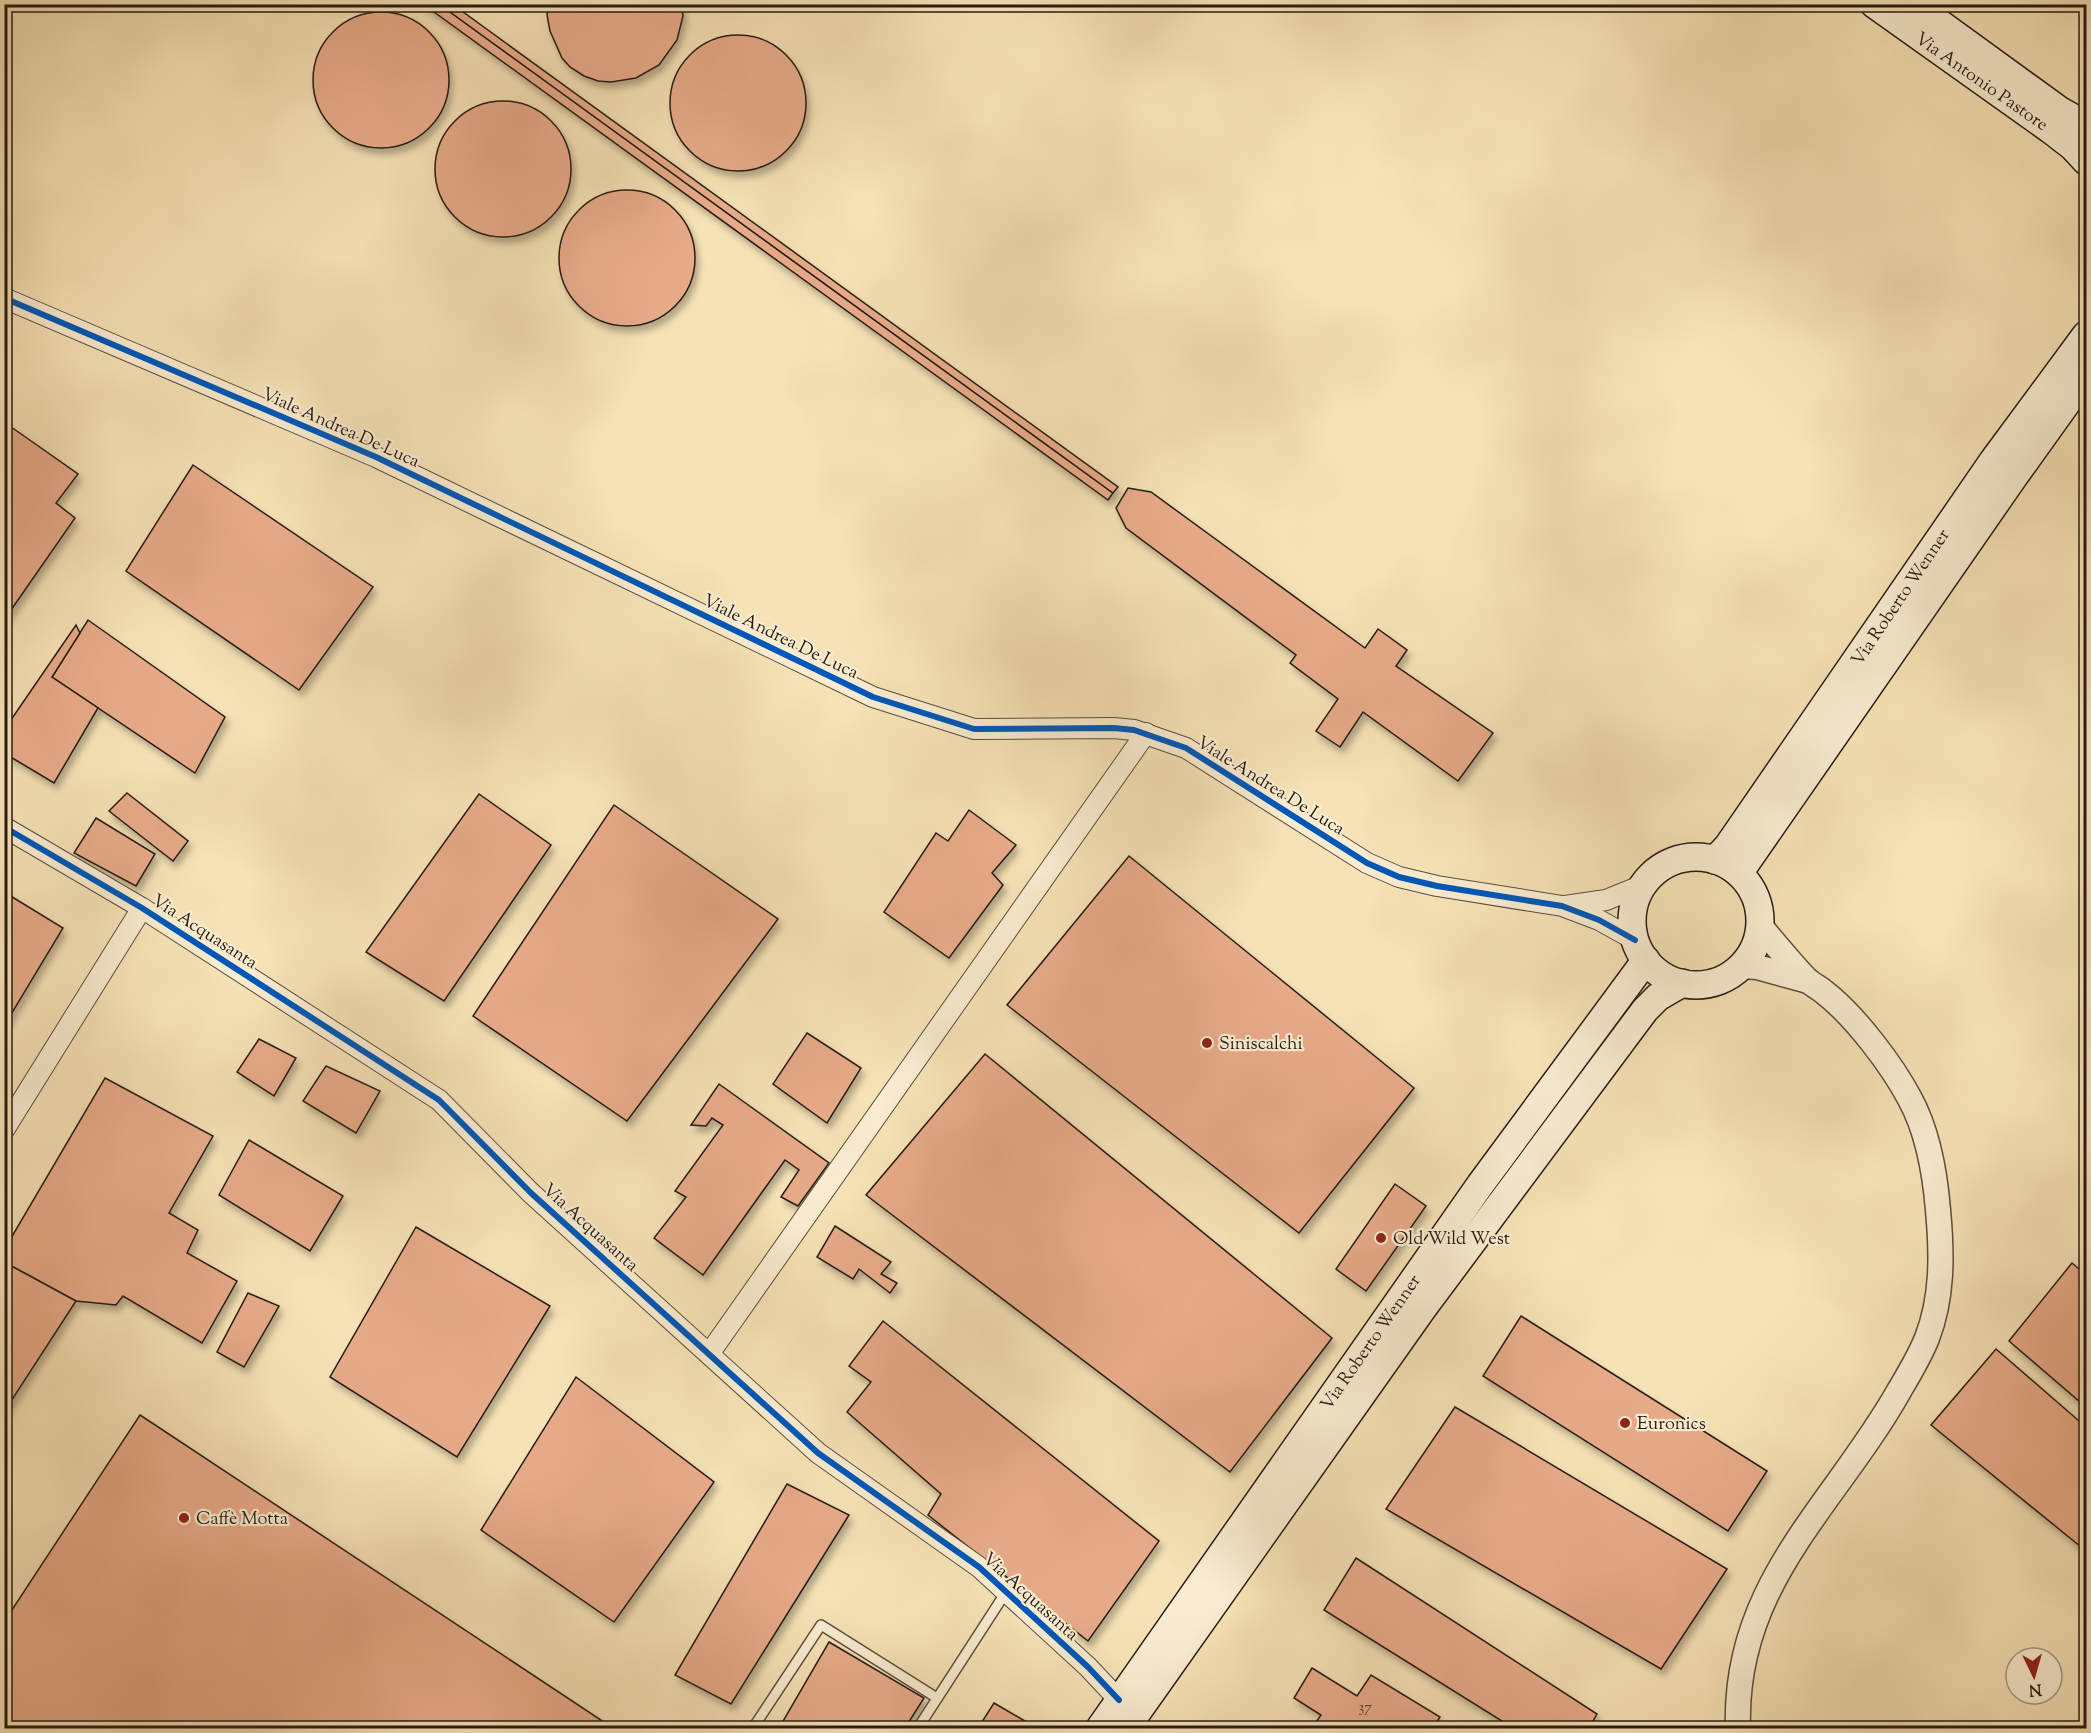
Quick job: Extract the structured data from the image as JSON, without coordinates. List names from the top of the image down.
{
  "streets": {
    "main road": ["Via Antonio Pastore", "Via Roberto Wenner"],
    "street": ["Viale Andrea De Luca", "Via Acquasanta"]
  },
  "crossings": [
    ["Via Roberto Wenner", "Via Acquasanta"]
  ],
  "places": [
    "Siniscalchi",
    "Old Wild West",
    "Euronics",
    "Caffè Motta"
  ],
  "house_numbers": ["37"],
  "north": "bottom"
}
